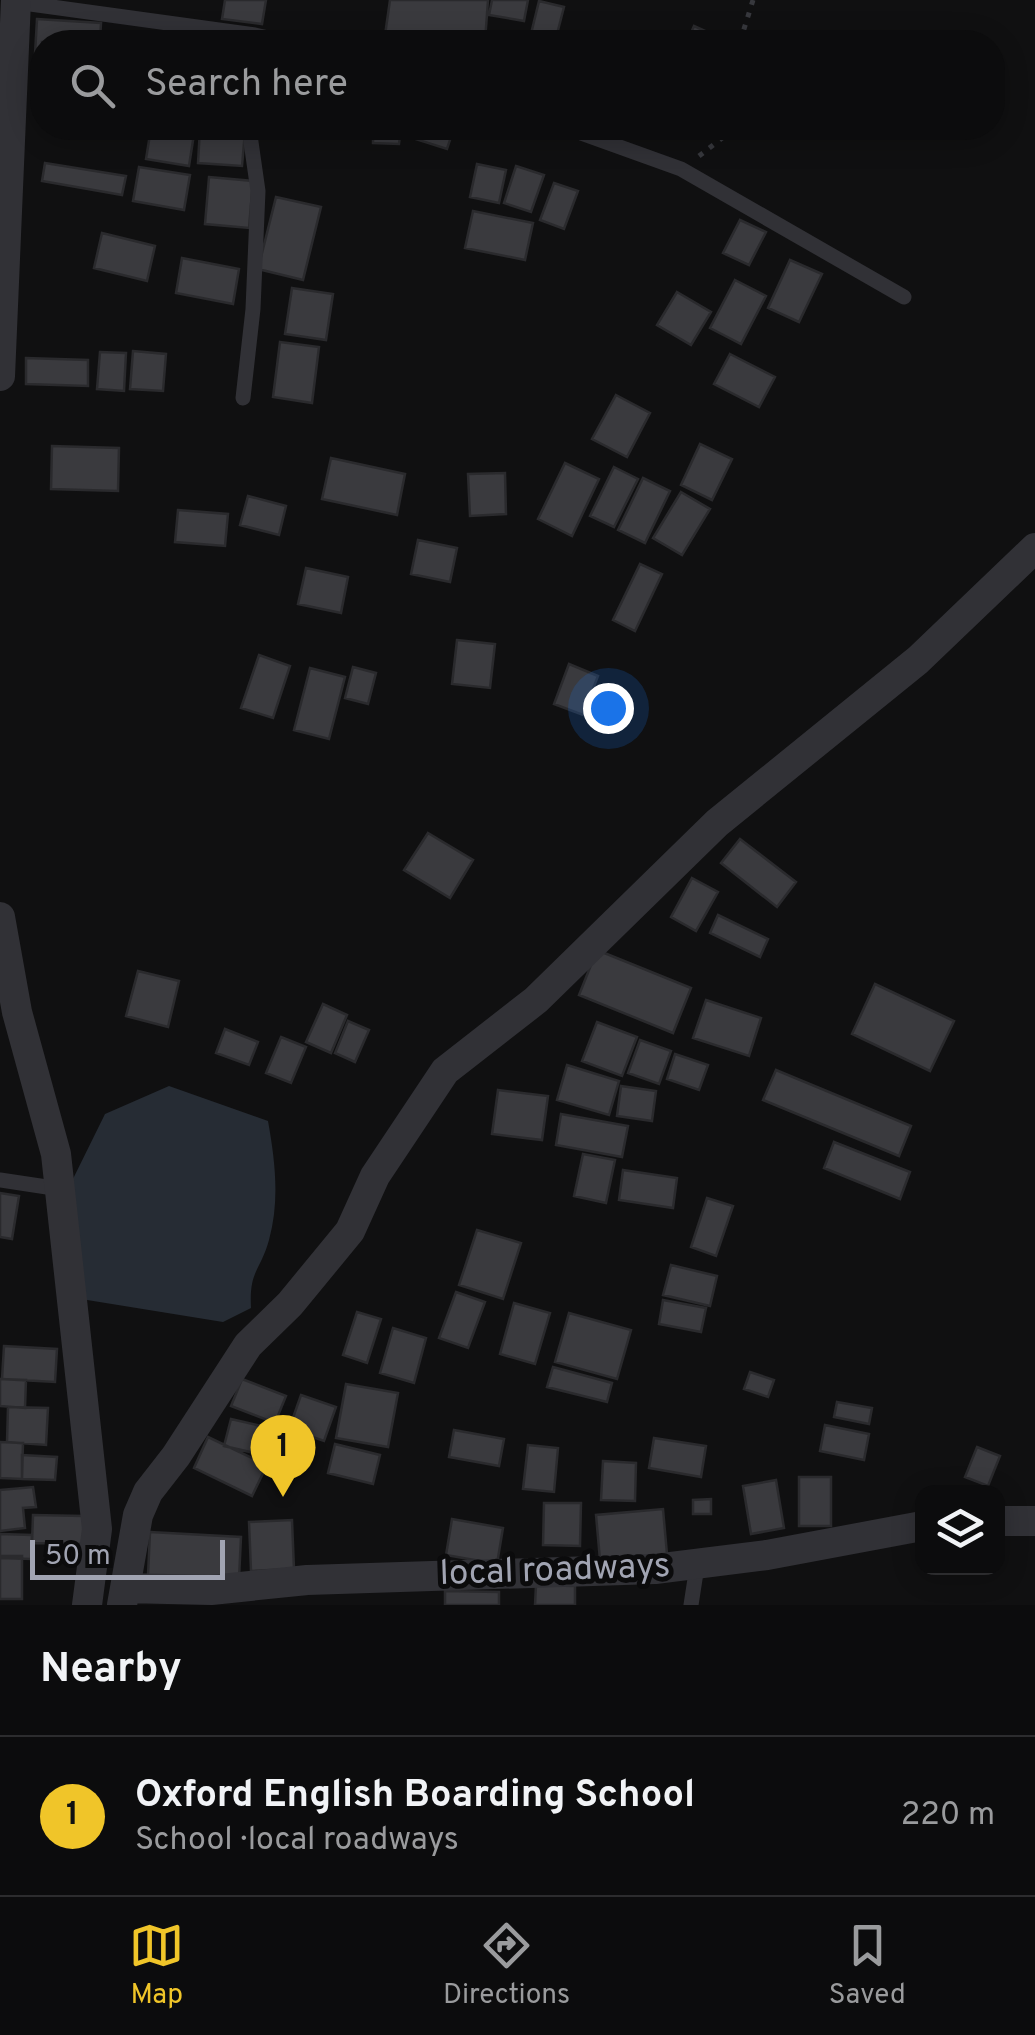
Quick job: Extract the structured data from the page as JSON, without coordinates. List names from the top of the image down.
{
  "streets": {
    "street": ["local roadways"]
  },
  "scale_bar": "50 m",
  "page": {
    "search": "Search here",
    "pins": "1",
    "scale": "50 m",
    "heading": "Nearby",
    "list": [
      {
        "mark": "1",
        "name": "Oxford English Boarding School",
        "note": "School · local roadways",
        "value": "220 m"
      }
    ],
    "nav": ["Map", "Directions", "Saved"]
  }
}
